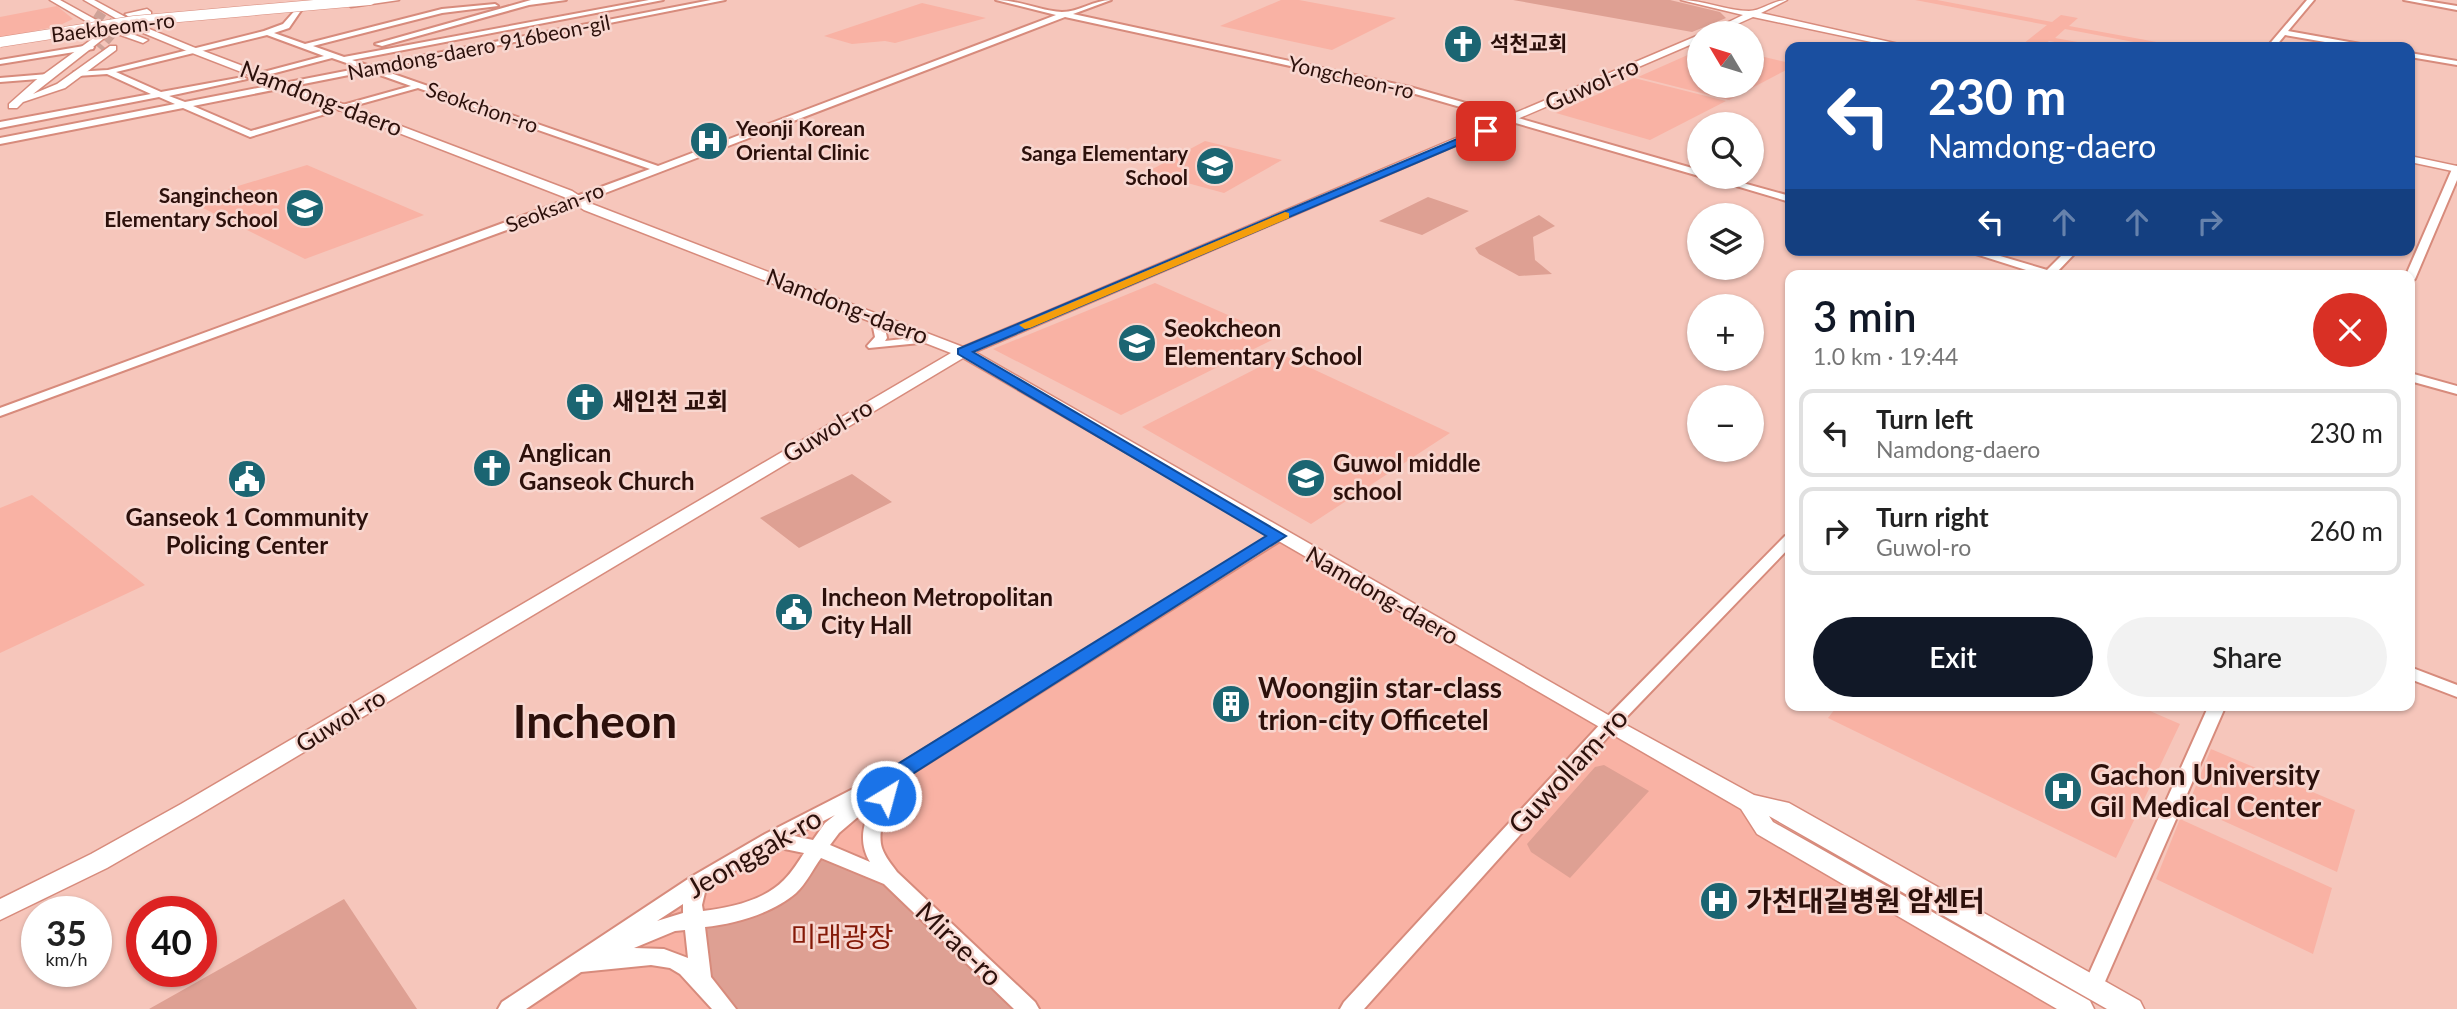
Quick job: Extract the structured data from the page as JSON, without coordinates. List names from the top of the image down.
{
  "streets": {
    "main road": ["Baekbeom-ro", "Guwol-ro", "Namdong-daero"],
    "street": [
      "Namdong-daero 916beon-gil",
      "Yongcheon-ro",
      "Seokchon-ro",
      "Seoksan-ro",
      "Guwollam-ro",
      "Jeonggak-ro",
      "Mirae-ro"
    ]
  },
  "crossings": [
    ["Baekbeom-ro", "Namdong-daero"],
    ["Namdong-daero 916beon-gil", "Namdong-daero"],
    ["Namdong-daero 916beon-gil", "Seokchon-ro"],
    ["Yongcheon-ro", "Guwol-ro"],
    ["Yongcheon-ro", "Seoksan-ro"],
    ["Guwol-ro", "Namdong-daero"],
    ["Namdong-daero", "Seoksan-ro"],
    ["Namdong-daero", "Guwollam-ro"],
    ["Seokchon-ro", "Seoksan-ro"]
  ],
  "districts": ["Incheon"],
  "parks": ["미래광장"],
  "places": {
    "church": ["석천교회", "새인천 교회", "Anglican Ganseok Church"],
    "hospital": ["Yeonji Korean Oriental Clinic", "Gachon University Gil Medical Center", "가천대길병원 암센터"],
    "school or university": [
      "Sanga Elementary School",
      "Sangincheon Elementary School",
      "Seokcheon Elementary School",
      "Guwol middle school"
    ],
    "public building": ["Ganseok 1 Community Policing Center", "Incheon Metropolitan City Hall"],
    "building": ["Woongjin star-class trion-city Officetel"]
  },
  "north": "top left",
  "page": {
    "map_buttons": ["+", "−"],
    "turn": ["230 m", "Namdong-daero"],
    "heading": ["3 min", "1.0 km · 19:44"],
    "list": [
      {
        "name": "Turn left",
        "note": "Namdong-daero",
        "value": "230 m"
      },
      {
        "name": "Turn right",
        "note": "Guwol-ro",
        "value": "260 m"
      }
    ],
    "buttons": ["Exit", "Share"],
    "speed": "35 km/h",
    "limit": "40"
  }
}
